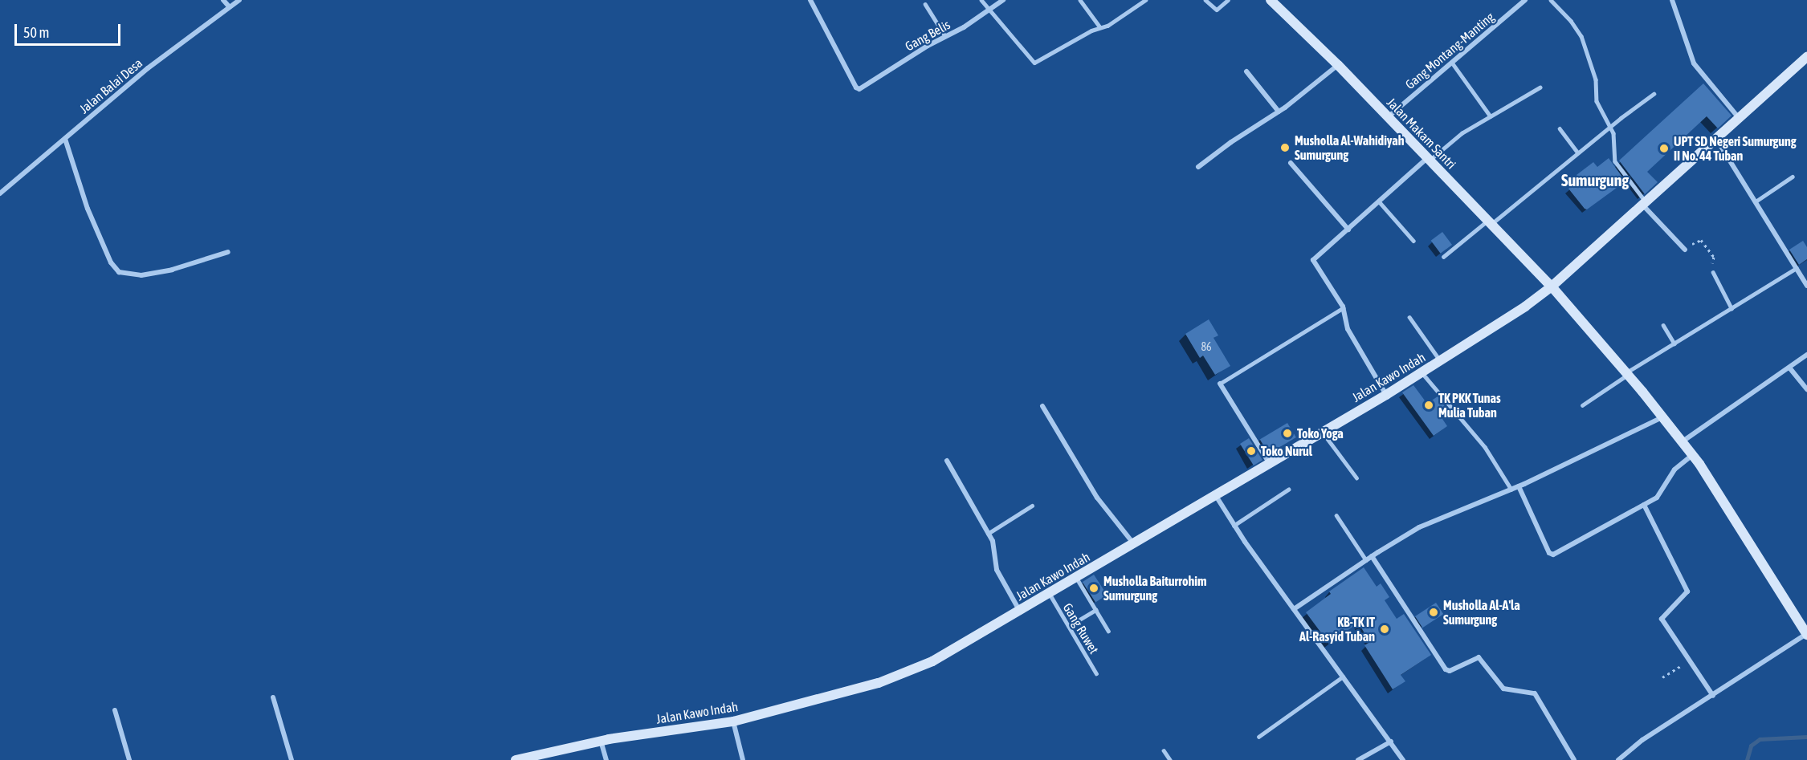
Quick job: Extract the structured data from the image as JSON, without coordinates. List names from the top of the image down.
{
  "streets": {
    "street": [
      "Gang Belis",
      "Gang Montang-Manting",
      "Jalan Balai Desa",
      "Jalan Makam Santri",
      "Jalan Kawo Indah"
    ],
    "lane": ["Gang Ruwet"]
  },
  "crossings": [
    ["Gang Montang-Manting", "Jalan Makam Santri"],
    ["Jalan Makam Santri", "Jalan Kawo Indah"],
    ["Jalan Kawo Indah", "Gang Ruwet"]
  ],
  "districts": ["Sumurgung"],
  "places": [
    "Musholla Al-Wahidiyah Sumurgung",
    "UPT SD Negeri Sumurgung II No. 44 Tuban",
    "TK PKK Tunas Mulia Tuban",
    "Toko Yoga",
    "Toko Nurul",
    "Musholla Baiturrohim Sumurgung",
    "Musholla Al-A'la Sumurgung",
    "KB-TK IT Al-Rasyid Tuban"
  ],
  "house_numbers": ["86"],
  "scale_bar": "50 m"
}
